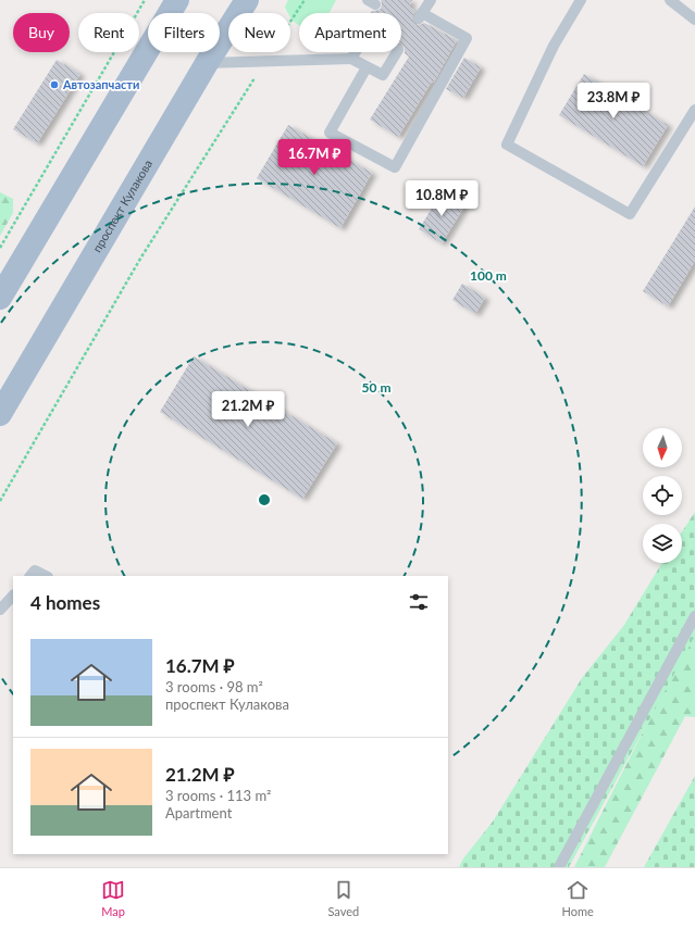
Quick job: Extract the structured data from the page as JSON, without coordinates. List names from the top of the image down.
{
  "streets": {
    "main road": ["проспект Кулакова"]
  },
  "places": ["Автозапчасти"],
  "north": "bottom",
  "page": {
    "chip": [
      "Buy",
      "Rent",
      "Filters",
      "New",
      "Apartment"
    ],
    "price": [
      "23.8M ₽",
      "16.7M ₽",
      "10.8M ₽",
      "21.2M ₽"
    ],
    "heading": "4 homes",
    "list": [
      {
        "name": "16.7M ₽",
        "note": "3 rooms · 98 m² · проспект Кулакова"
      },
      {
        "name": "21.2M ₽",
        "note": "3 rooms · 113 m² · Apartment"
      }
    ],
    "tabs": ["Map", "Saved", "Home"]
  },
  "rings": ["100 m", "50 m"]
}
